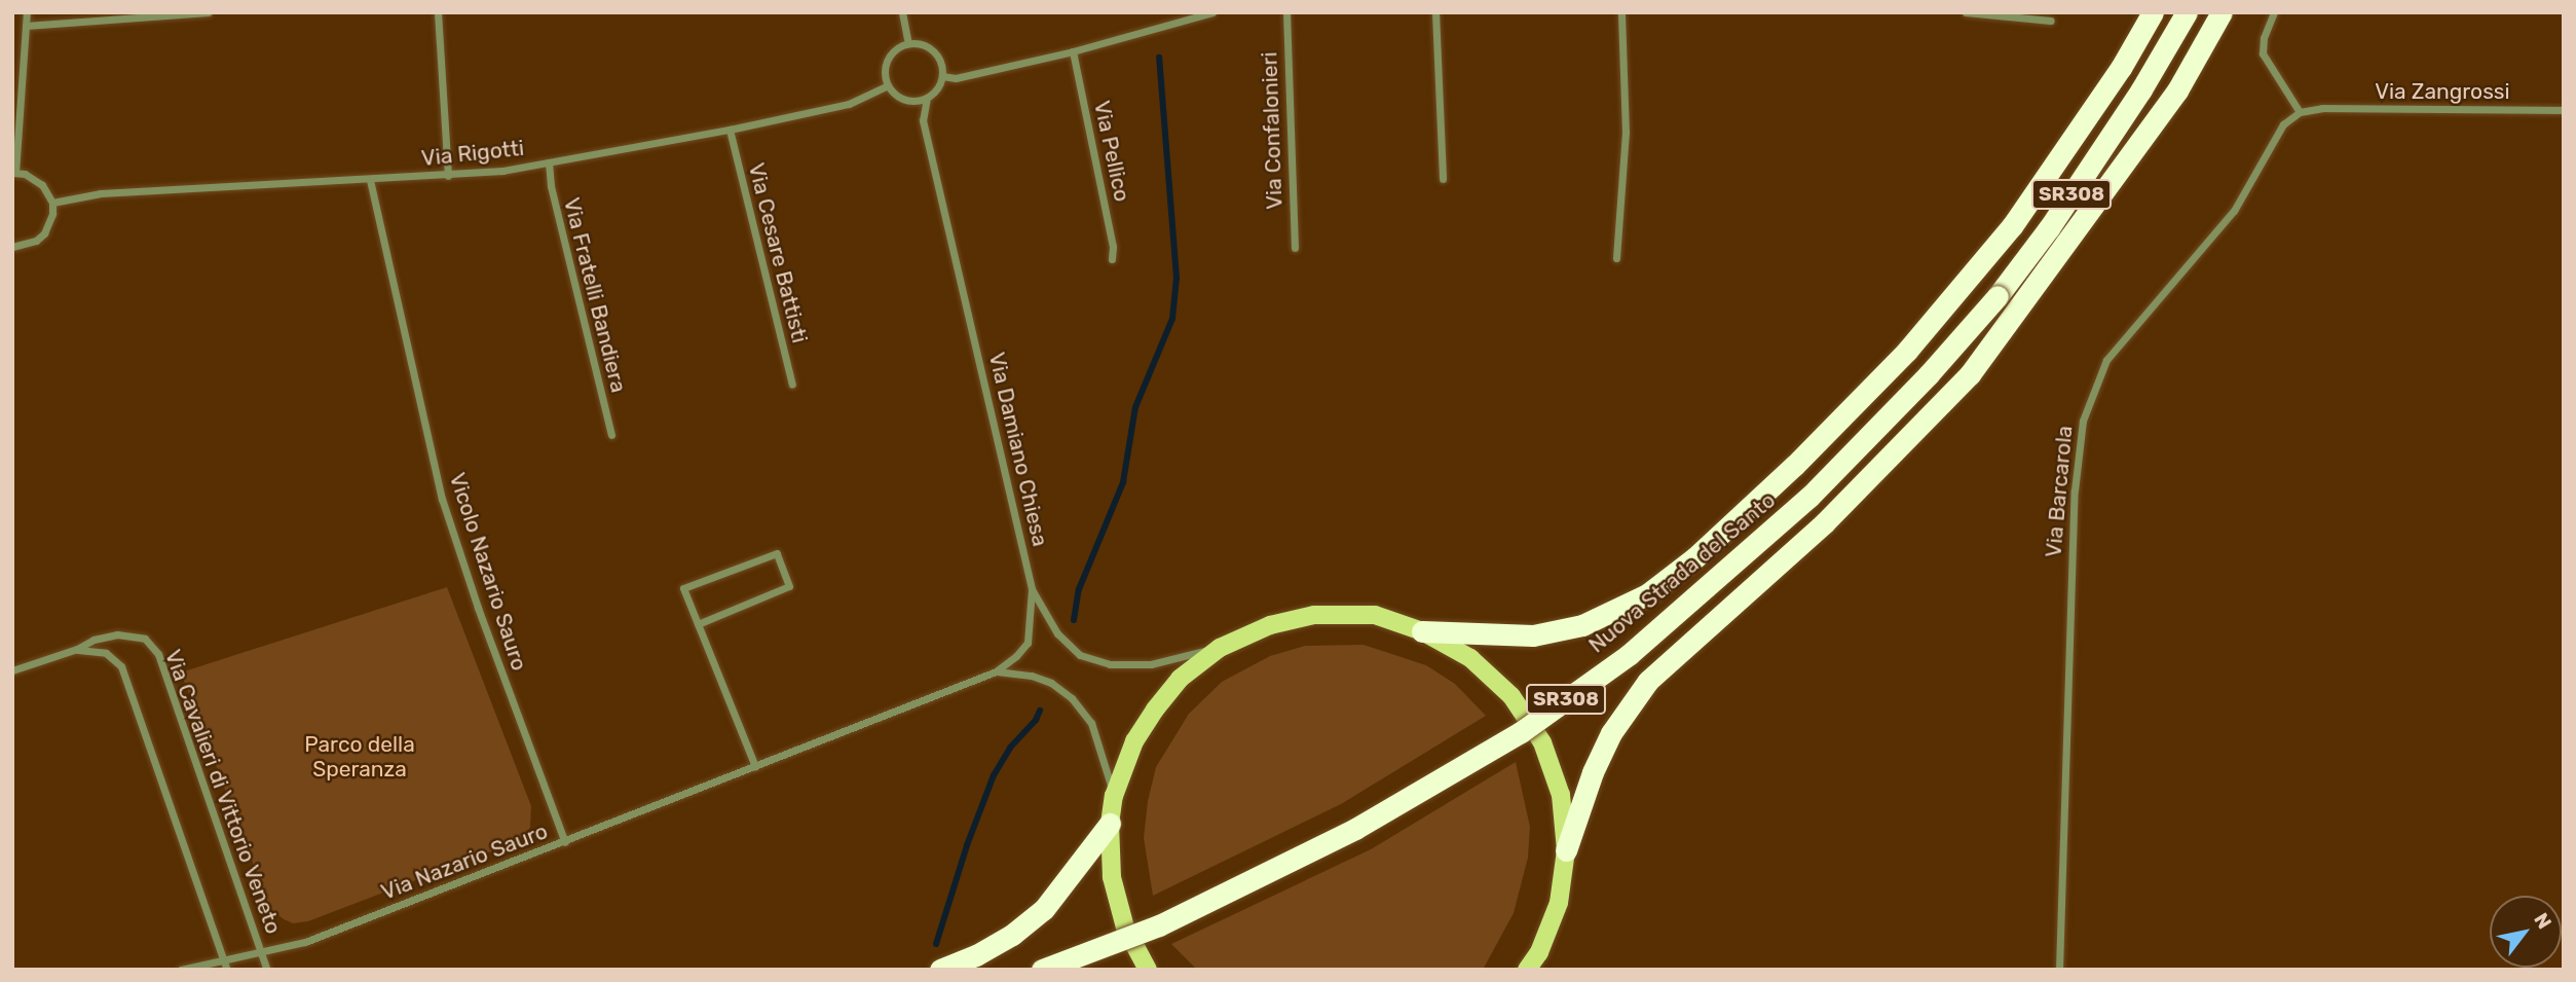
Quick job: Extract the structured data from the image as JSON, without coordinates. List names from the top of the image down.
{
  "streets": {
    "highway": ["SR308", "Nuova Strada del Santo"],
    "street": [
      "Via Zangrossi",
      "Via Confalonieri",
      "Via Pellico",
      "Via Rigotti",
      "Via Cesare Battisti",
      "Via Fratelli Bandiera",
      "Via Damiano Chiesa",
      "Via Barcarola",
      "Vicolo Nazario Sauro",
      "Via Cavalieri di Vittorio Veneto",
      "Via Nazario Sauro"
    ]
  },
  "crossings": [
    ["Via Zangrossi", "Via Barcarola"],
    ["Via Rigotti", "Via Cesare Battisti"],
    ["Via Rigotti", "Via Fratelli Bandiera"],
    ["Via Rigotti", "Via Damiano Chiesa"],
    ["Via Rigotti", "Vicolo Nazario Sauro"],
    ["Via Damiano Chiesa", "Via Nazario Sauro"],
    ["Vicolo Nazario Sauro", "Via Nazario Sauro"],
    ["Via Cavalieri di Vittorio Veneto", "Via Nazario Sauro"]
  ],
  "parks": ["Parco della Speranza"],
  "north": "top right"
}
